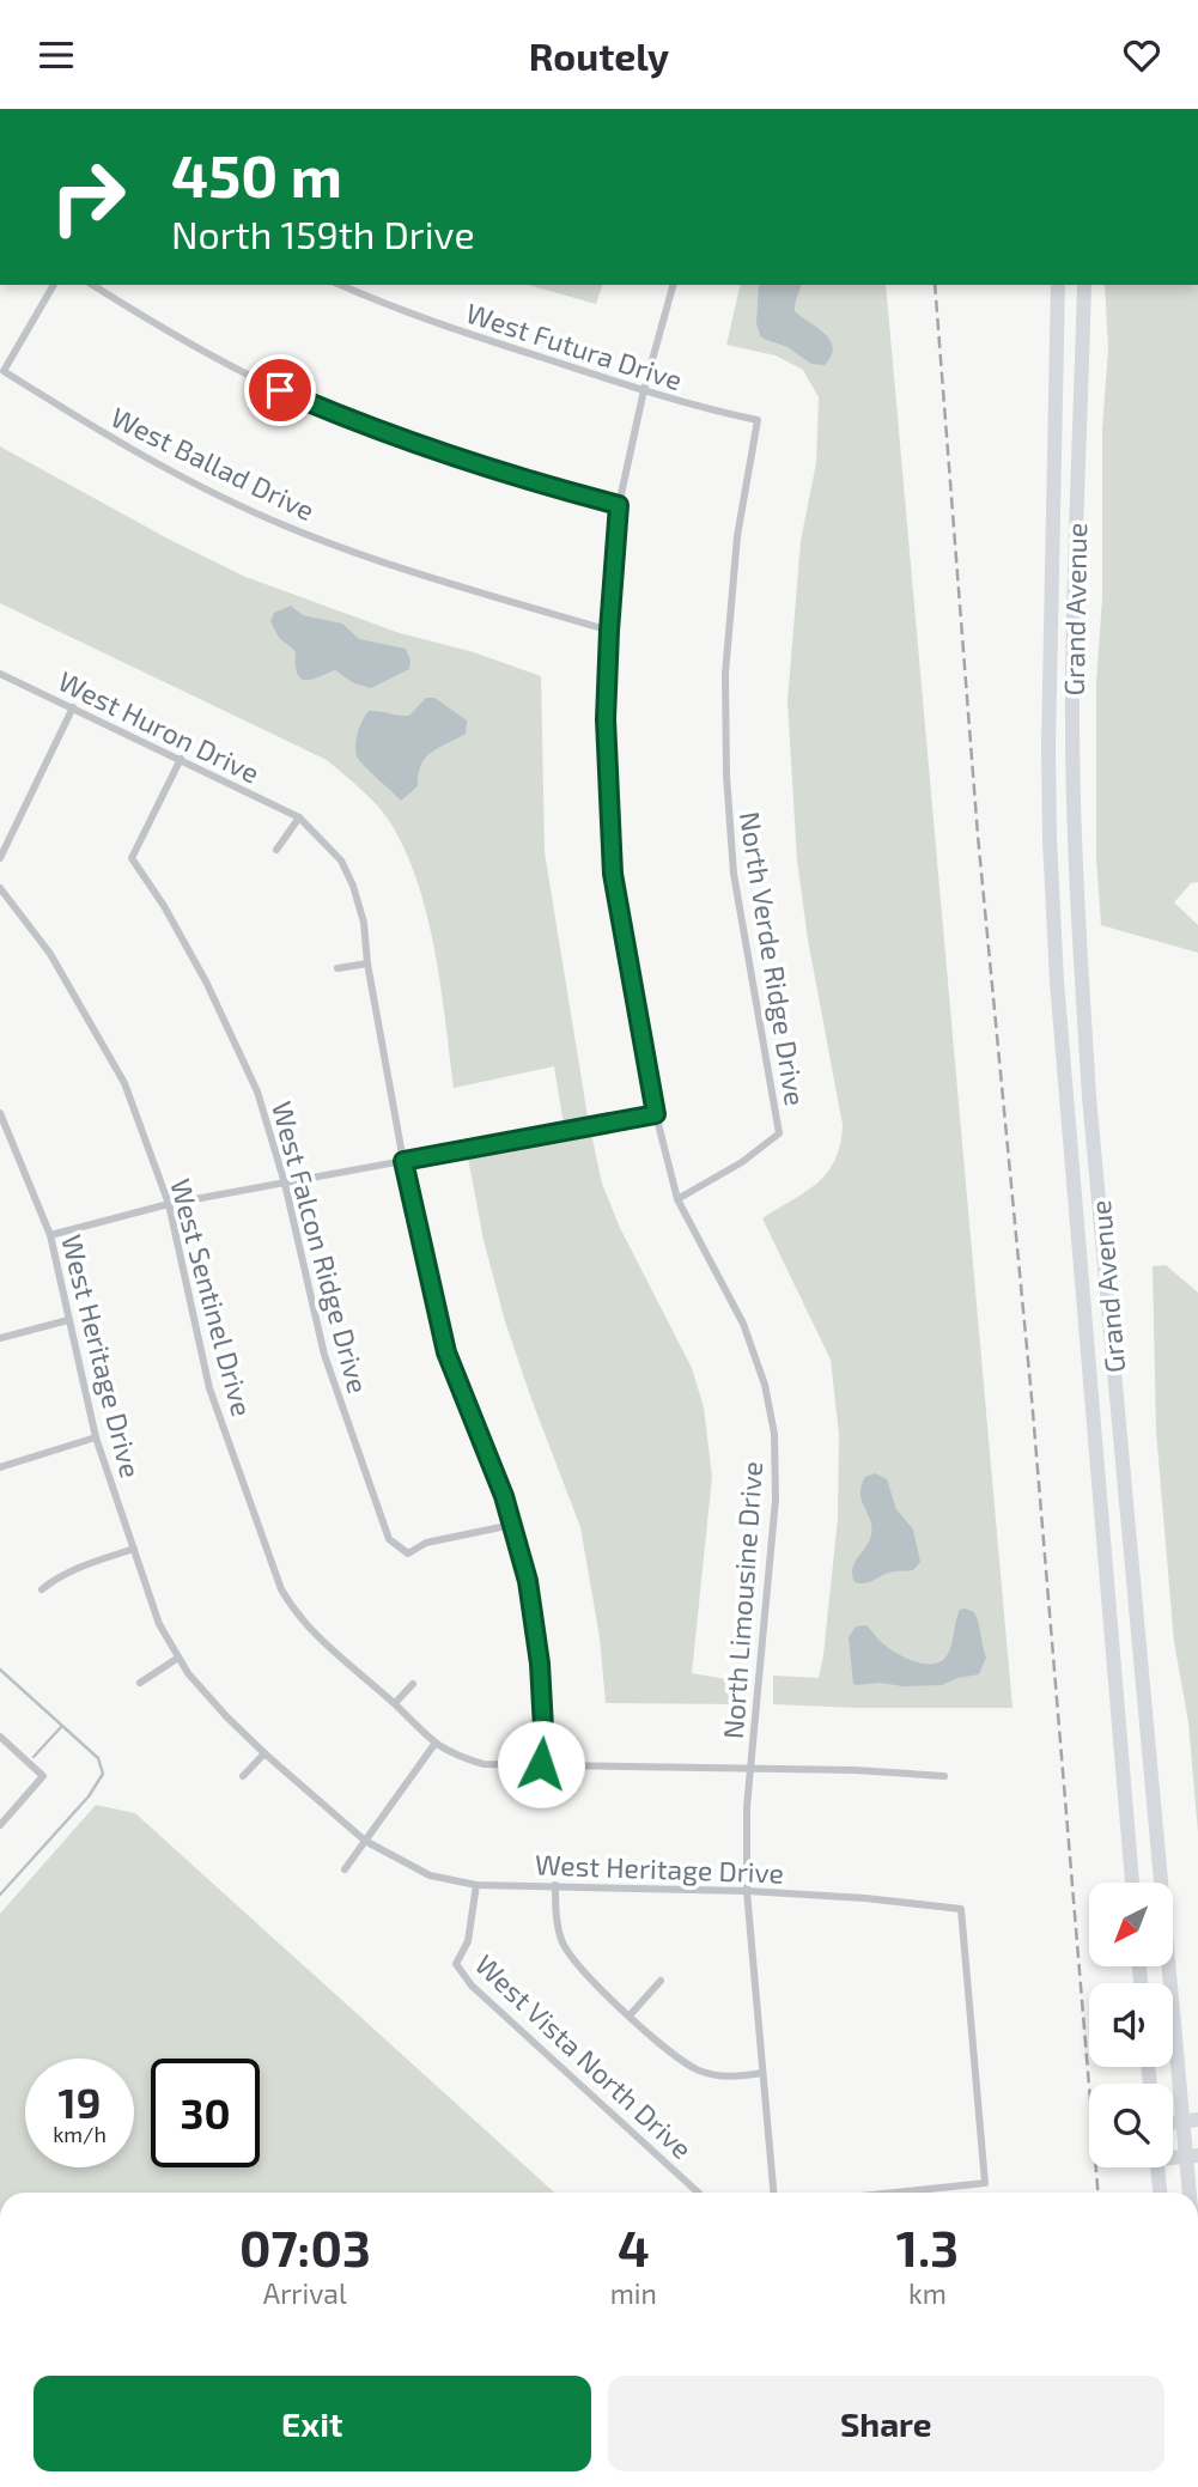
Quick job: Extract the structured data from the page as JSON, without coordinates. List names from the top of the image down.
{
  "streets": {
    "highway": ["Grand Avenue"],
    "street": [
      "West Futura Drive",
      "West Ballad Drive",
      "West Huron Drive",
      "North Verde Ridge Drive",
      "West Falcon Ridge Drive",
      "West Sentinel Drive",
      "West Heritage Drive",
      "North Limousine Drive",
      "West Vista North Drive"
    ]
  },
  "crossings": [
    ["West Futura Drive", "North Verde Ridge Drive"],
    ["West Futura Drive", "North Limousine Drive"],
    ["West Ballad Drive", "North Limousine Drive"],
    ["West Huron Drive", "West Falcon Ridge Drive"],
    ["West Huron Drive", "West Sentinel Drive"],
    ["North Verde Ridge Drive", "North Limousine Drive"],
    ["West Sentinel Drive", "North Limousine Drive"],
    ["West Heritage Drive", "North Limousine Drive"],
    ["West Heritage Drive", "West Vista North Drive"]
  ],
  "north": "bottom left",
  "page": {
    "header": "Routely",
    "turn": ["450 m", "North 159th Drive"],
    "speed": "19 km/h",
    "limit": "30",
    "eta": [
      "07:03",
      "Arrival",
      "4",
      "min",
      "1.3",
      "km"
    ],
    "buttons": ["Exit", "Share"]
  }
}
